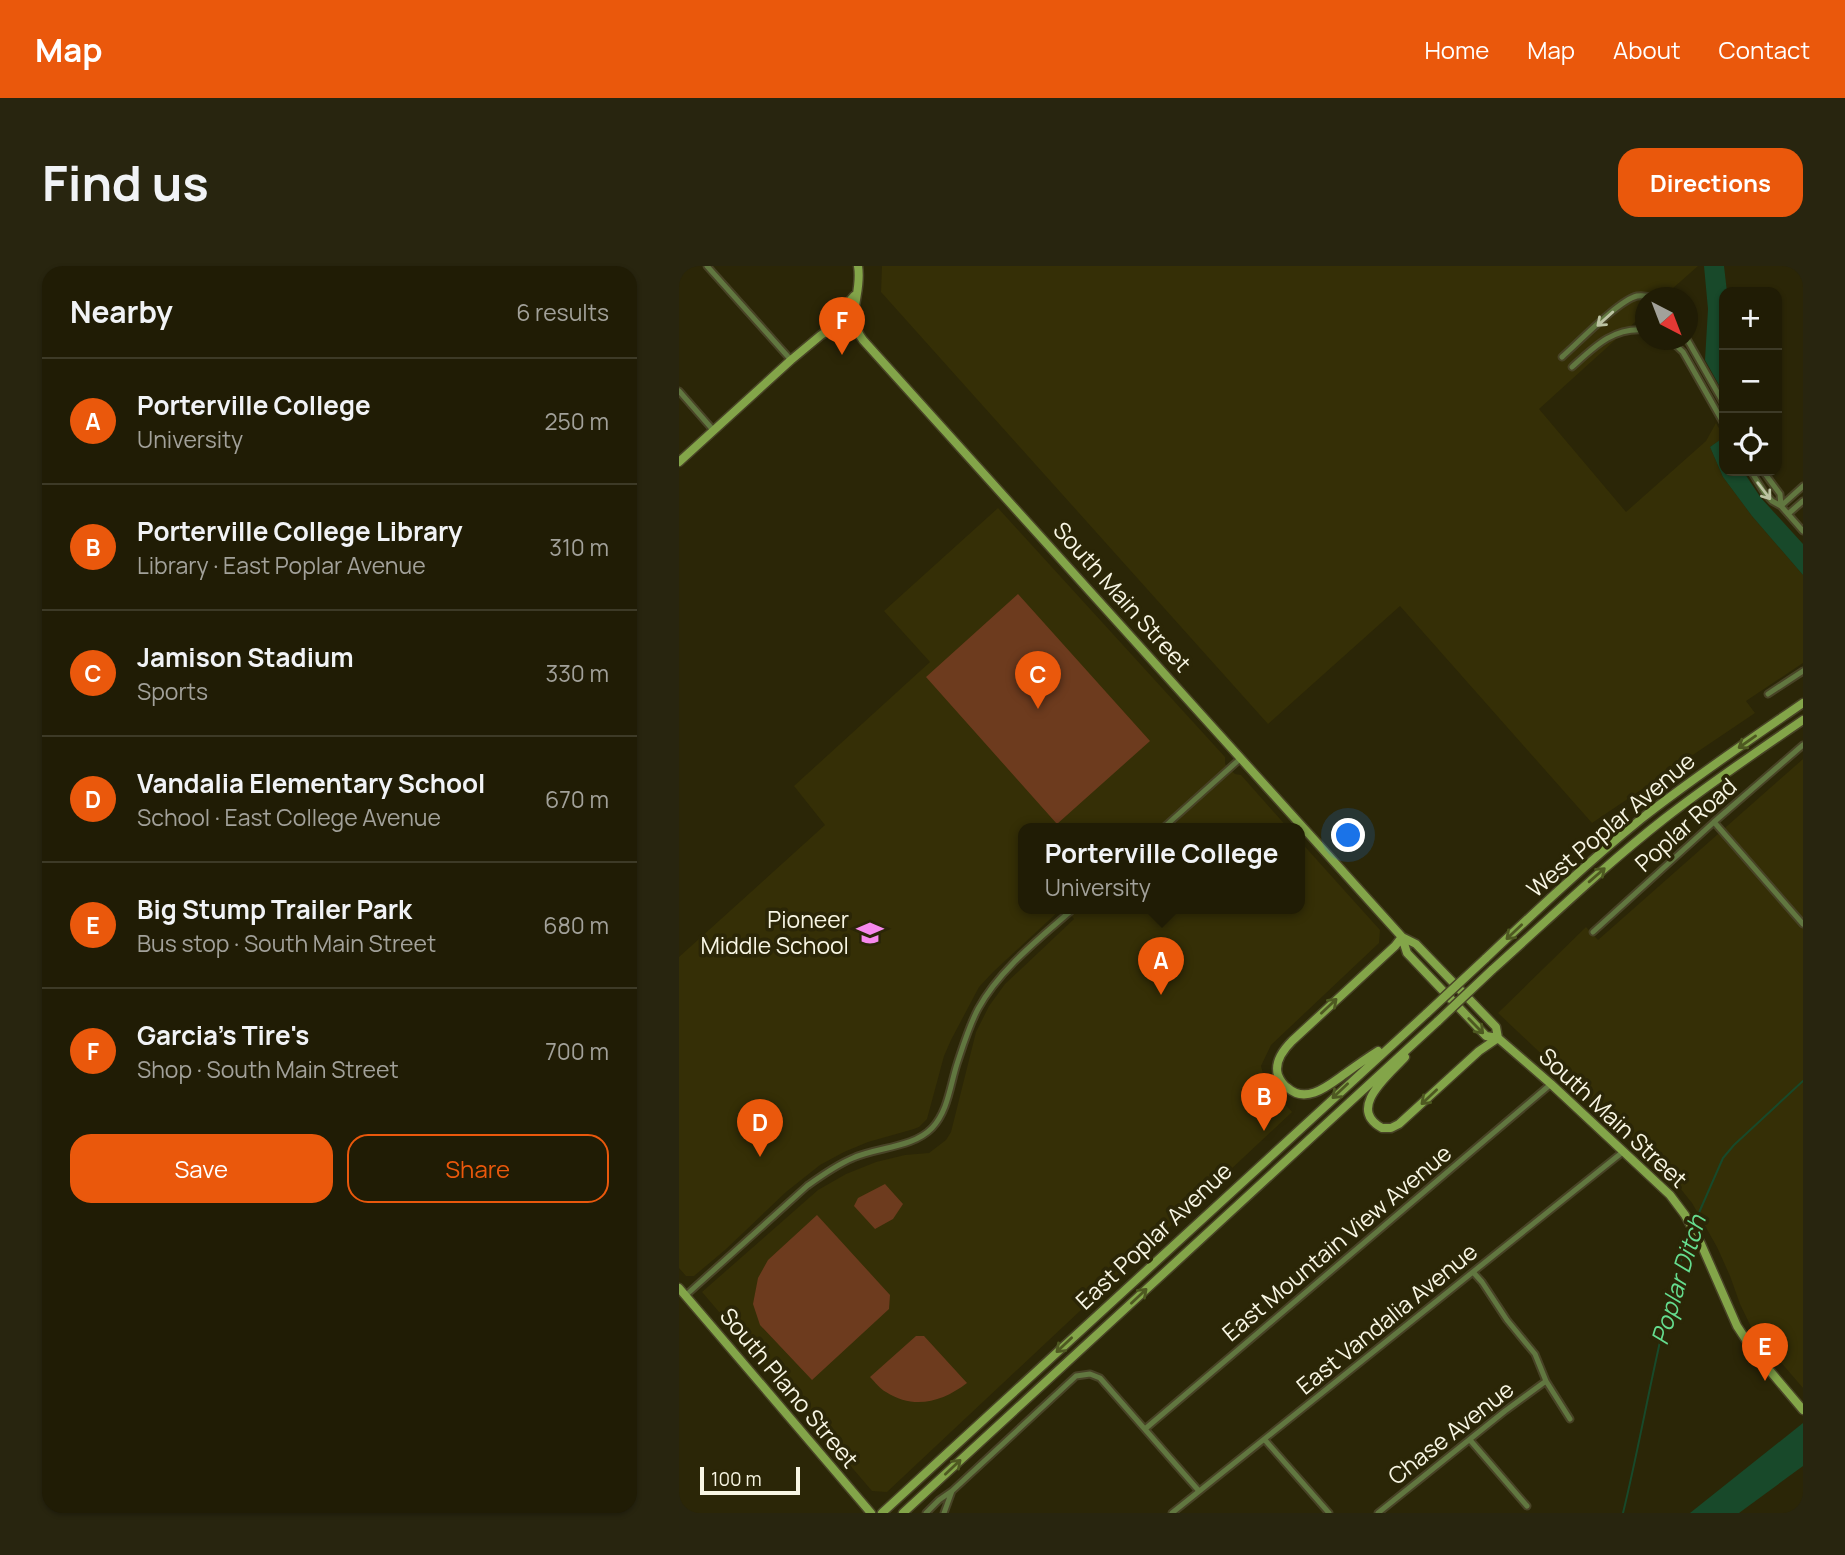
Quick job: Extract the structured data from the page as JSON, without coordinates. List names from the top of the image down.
{
  "streets": {
    "main road": [
      "South Main Street",
      "West Poplar Avenue",
      "East Poplar Avenue",
      "South Plano Street"
    ],
    "street": [
      "Poplar Road",
      "East Mountain View Avenue",
      "East Vandalia Avenue",
      "Chase Avenue"
    ]
  },
  "crossings": [
    ["South Main Street", "East Mountain View Avenue"],
    ["South Main Street", "East Vandalia Avenue"],
    ["West Poplar Avenue", "East Poplar Avenue"]
  ],
  "water": ["Poplar Ditch"],
  "places": {
    "school or university": ["Pioneer Middle School"]
  },
  "scale_bar": "100 m",
  "north": "bottom right",
  "page": {
    "header": "Map",
    "nav": [
      "Home",
      "Map",
      "About",
      "Contact"
    ],
    "buttons": [
      "Directions",
      ["Save", "Share"]
    ],
    "title": "Find us",
    "heading": ["Nearby", "6 results"],
    "map_buttons": ["+", "−"],
    "pins": [
      "F",
      "C",
      "A",
      "B",
      "D",
      "E"
    ],
    "list": [
      {
        "mark": "A",
        "name": "Porterville College",
        "note": "University",
        "value": "250 m"
      },
      {
        "mark": "B",
        "name": "Porterville College Library",
        "note": "Library · East Poplar Avenue",
        "value": "310 m"
      },
      {
        "mark": "C",
        "name": "Jamison Stadium",
        "note": "Sports",
        "value": "330 m"
      },
      {
        "mark": "D",
        "name": "Vandalia Elementary School",
        "note": "School · East College Avenue",
        "value": "670 m"
      },
      {
        "mark": "E",
        "name": "Big Stump Trailer Park",
        "note": "Bus stop · South Main Street",
        "value": "680 m"
      },
      {
        "mark": "F",
        "name": "Garcia's Tire's",
        "note": "Shop · South Main Street",
        "value": "700 m"
      }
    ],
    "popup": ["Porterville College", "University"],
    "scale": "100 m"
  }
}
